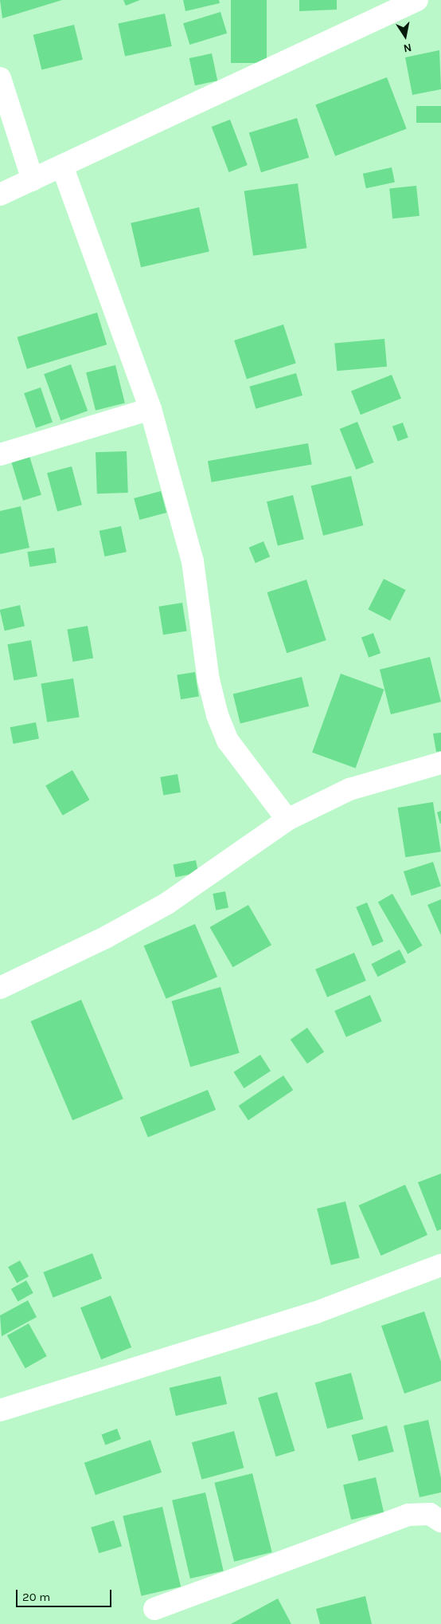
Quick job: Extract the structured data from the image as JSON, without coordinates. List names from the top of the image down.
{
  "scale_bar": "20 m",
  "north": "bottom"
}
